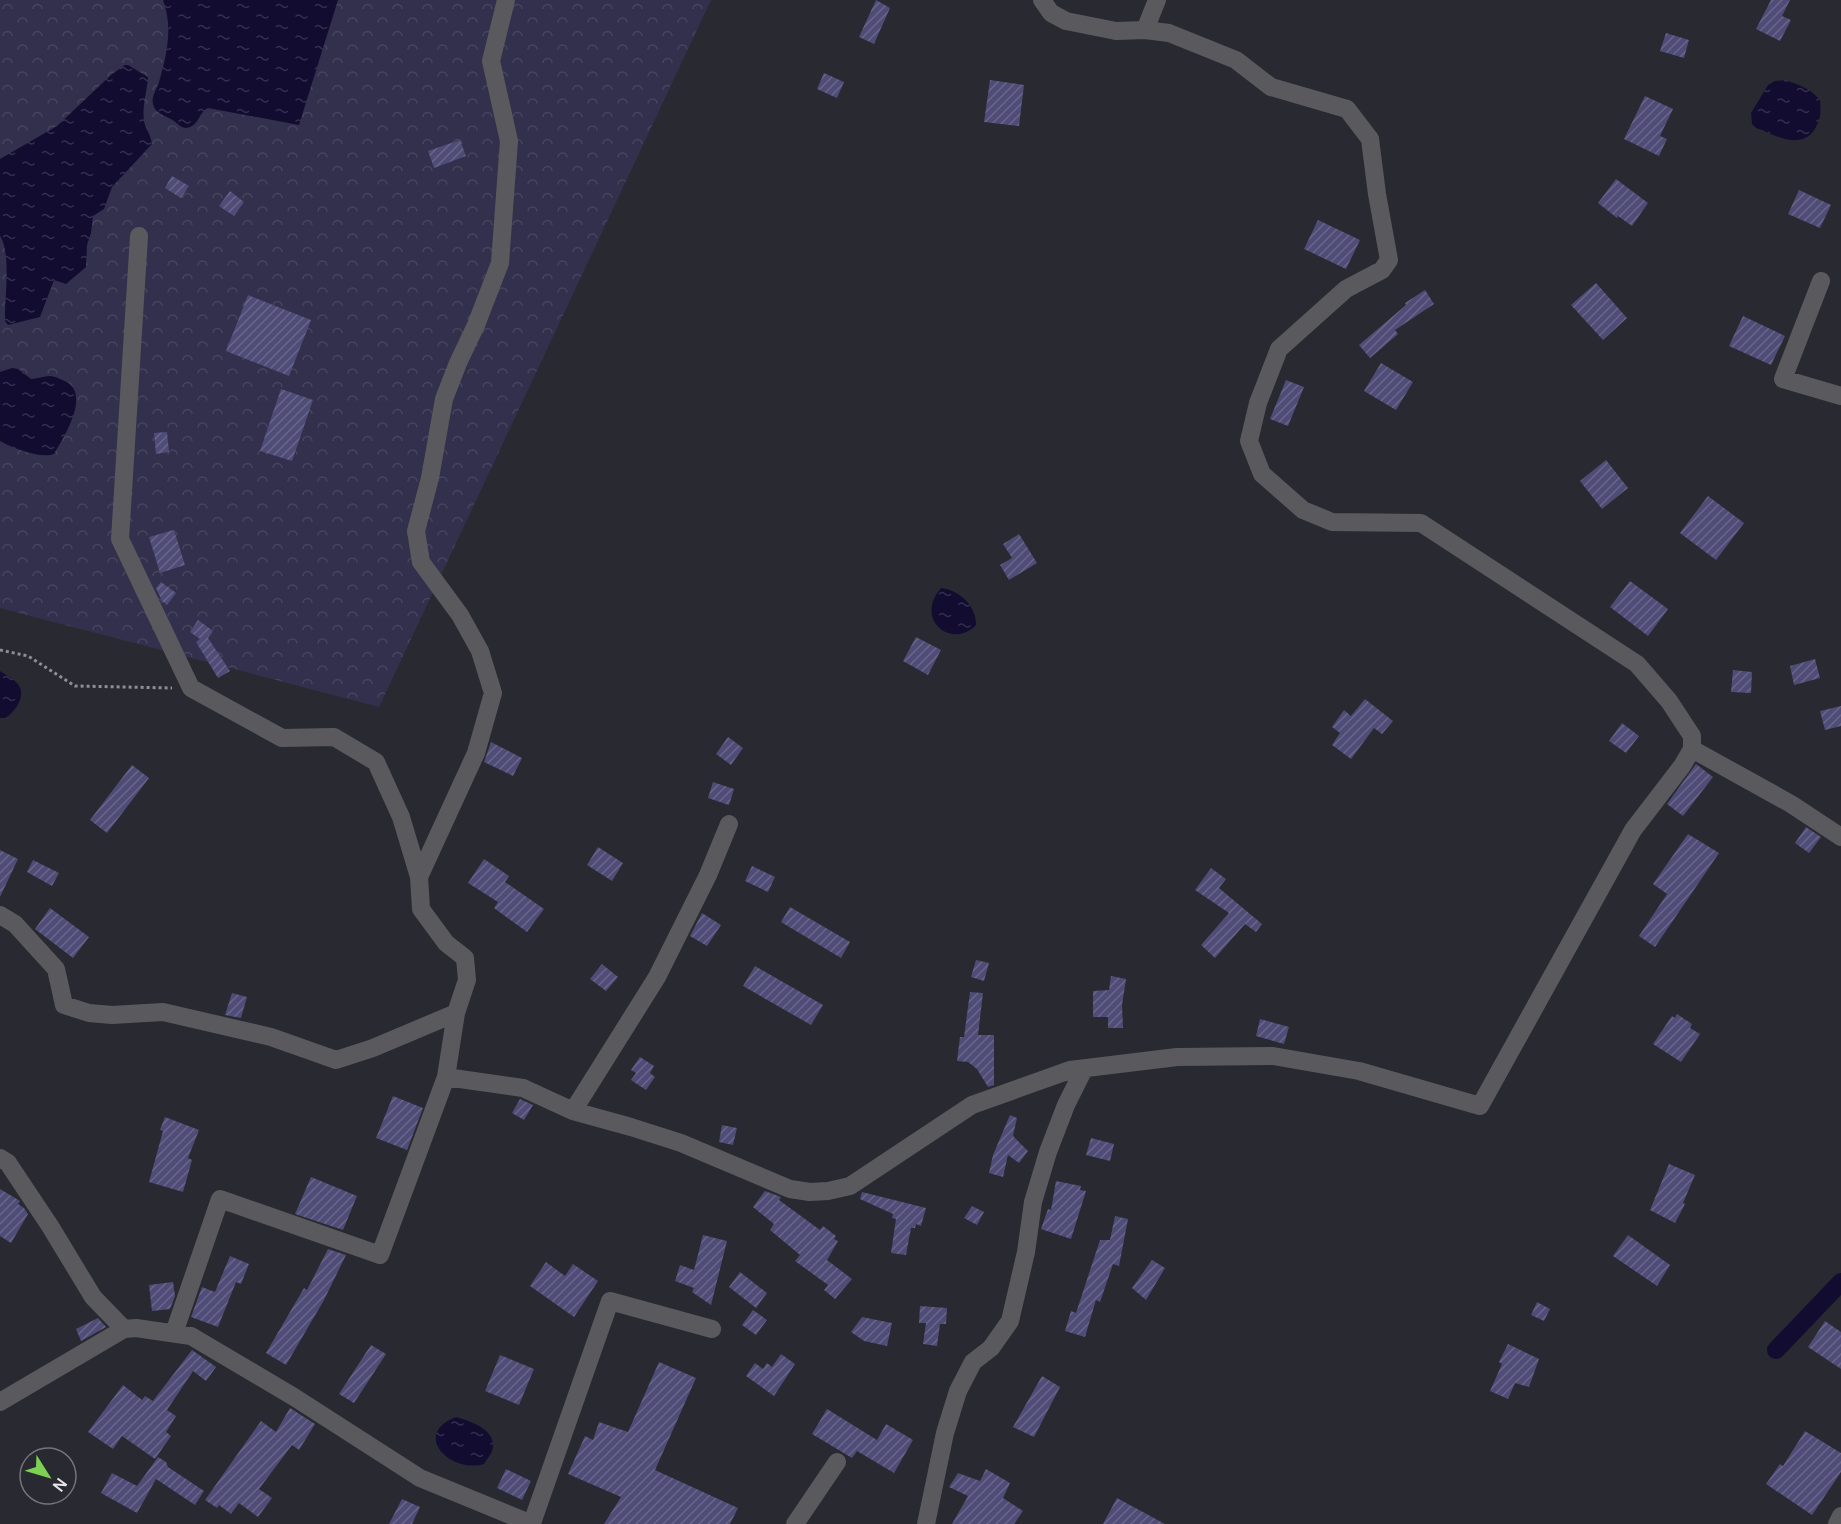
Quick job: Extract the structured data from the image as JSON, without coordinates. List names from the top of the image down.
{
  "north": "bottom right"
}
